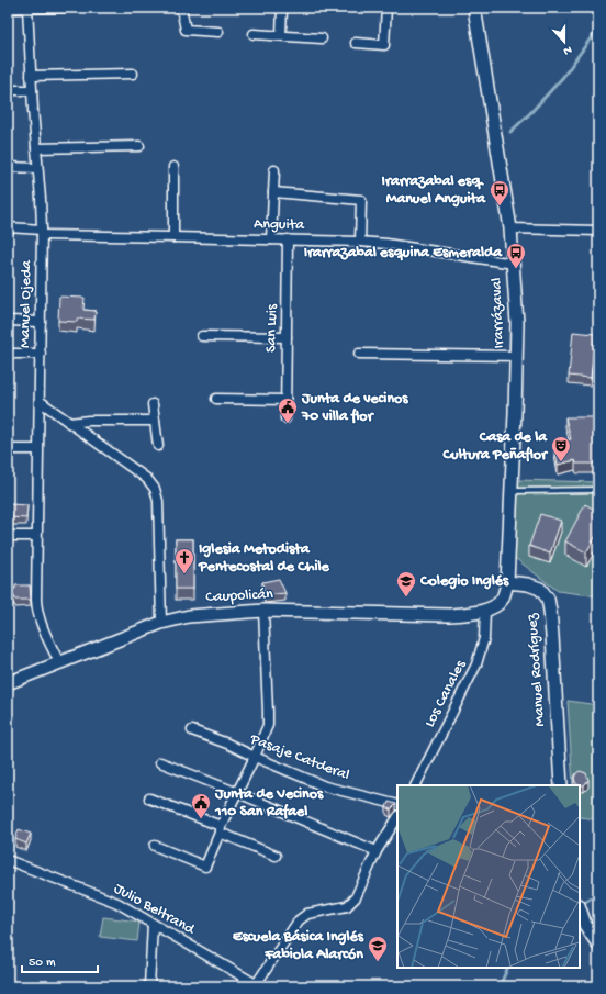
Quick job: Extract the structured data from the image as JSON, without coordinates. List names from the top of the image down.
{
  "streets": {
    "main road": ["Irarrázaval", "Caupolicán", "Manuel Rodríguez"],
    "street": [
      "Anguita",
      "Manuel Ojeda",
      "San Luis",
      "Los Canales",
      "Pasaje Catderal",
      "Julio Beltrand"
    ]
  },
  "crossings": [
    ["Anguita", "Manuel Ojeda"],
    ["Anguita", "Irarrázaval"],
    ["Anguita", "San Luis"],
    ["Manuel Ojeda", "Caupolicán"],
    ["Irarrázaval", "Caupolicán"],
    ["Irarrázaval", "Manuel Rodríguez"],
    ["Irarrázaval", "Los Canales"],
    ["Caupolicán", "Los Canales"]
  ],
  "places": {
    "bus stop": ["Irarrazabal esq. Manuel Anguita", "Irarrazabal esquina Esmeralda"],
    "public building": ["Junta de vecinos 70 villa flor", "Junta de Vecinos 110 San Rafael"],
    "theatre": ["Casa de la Cultura Peñaflor"],
    "church": ["Iglesia Metodista Pentecostal de Chile"],
    "school or university": ["Colegio Inglés", "Escuela Básica Inglés Fabiola Alarcón"]
  },
  "scale_bar": "50 m",
  "north": "bottom"
}
